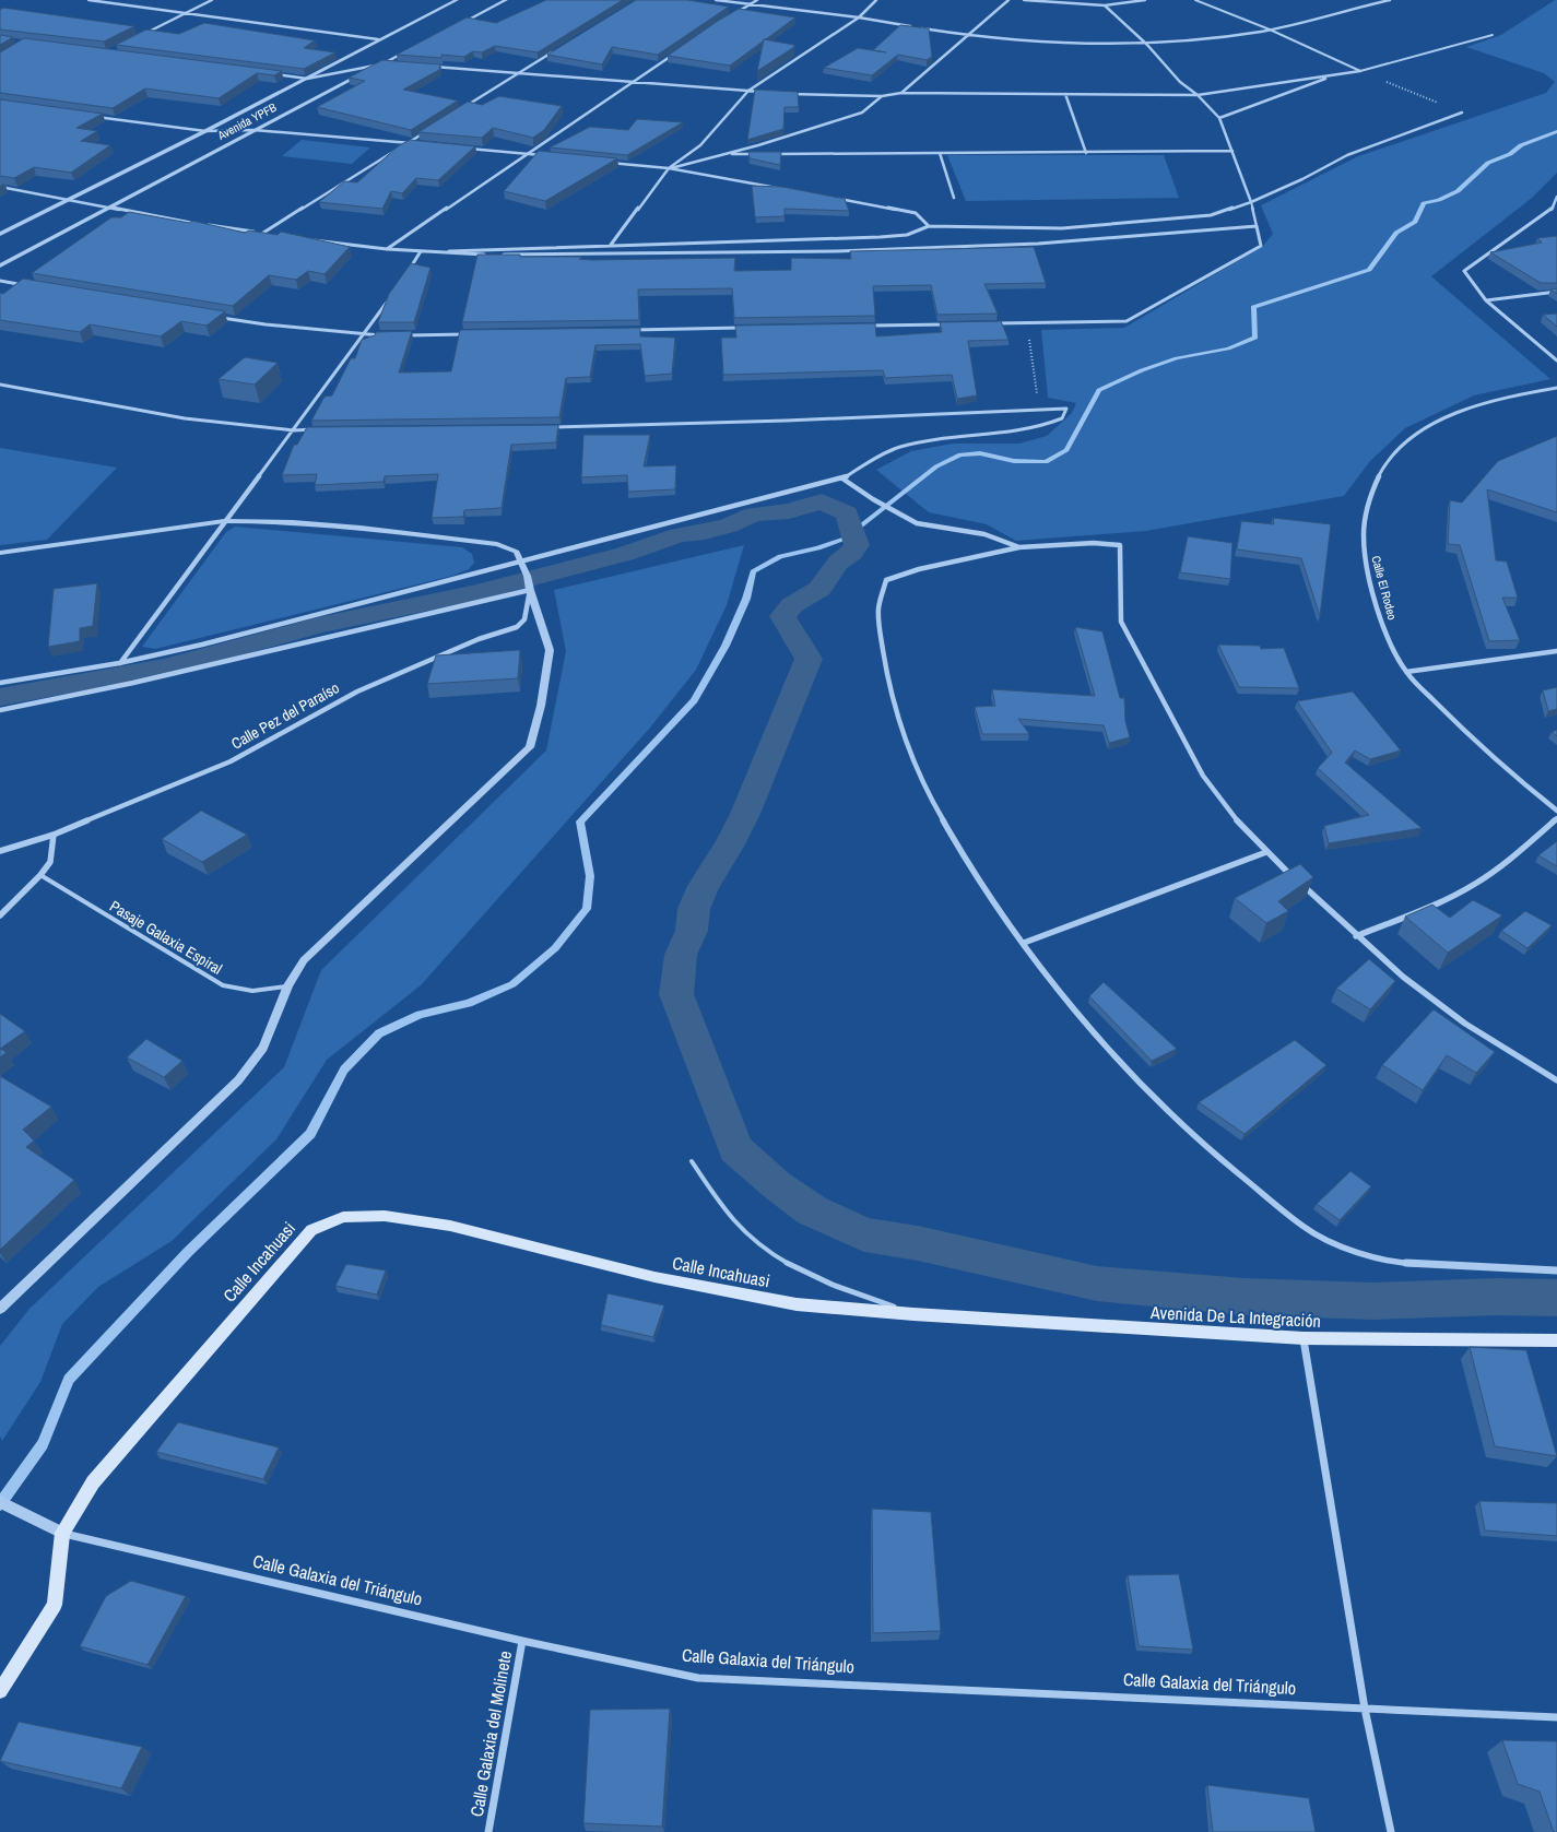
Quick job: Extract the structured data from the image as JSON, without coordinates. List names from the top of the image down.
{
  "streets": {
    "main road": ["Calle Incahuasi", "Avenida De La Integración"],
    "street": [
      "Avenida YPFB",
      "Calle El Rodeo",
      "Calle Pez del Paraíso",
      "Calle Galaxia del Triángulo",
      "Calle Galaxia del Molinete"
    ],
    "lane": ["Pasaje Galaxia Espiral"]
  },
  "crossings": [
    ["Calle Incahuasi", "Avenida De La Integración"],
    ["Calle Incahuasi", "Calle Galaxia del Triángulo"],
    ["Calle Galaxia del Triángulo", "Calle Galaxia del Molinete"]
  ]
}
